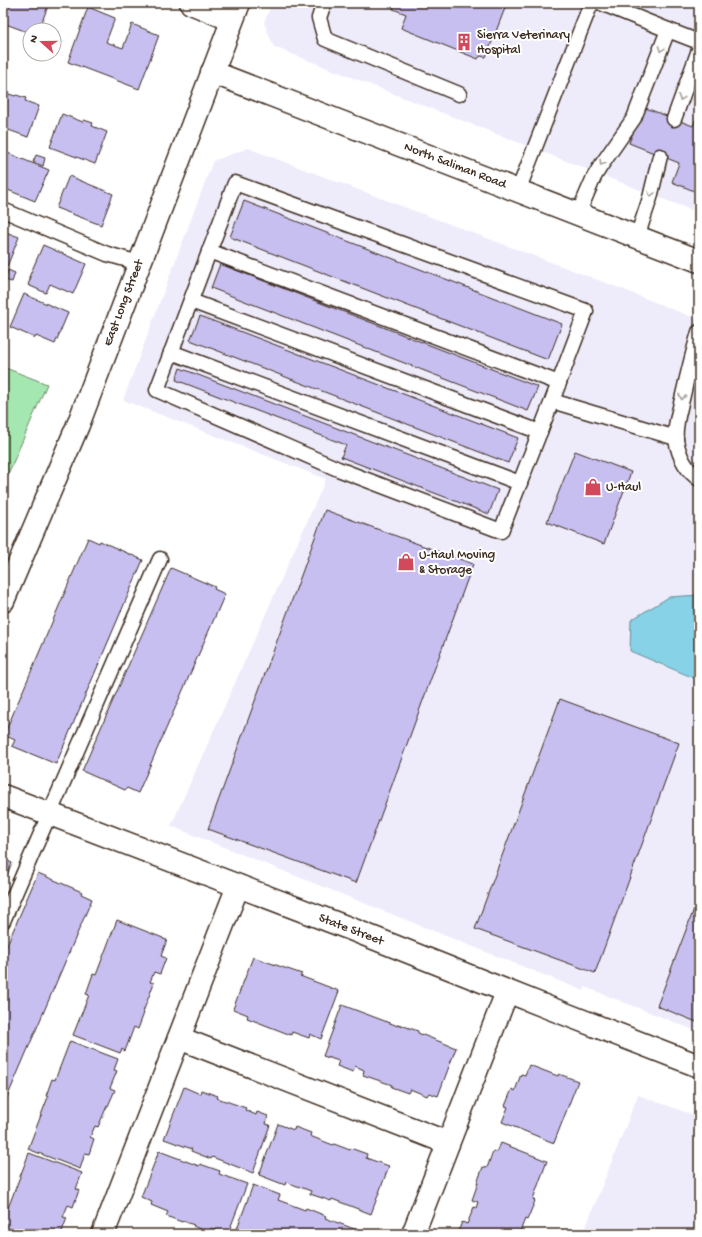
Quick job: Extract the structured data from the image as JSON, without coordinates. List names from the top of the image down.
{
  "streets": {
    "street": ["North Saliman Road", "East Long Street", "State Street"]
  },
  "crossings": [
    ["North Saliman Road", "East Long Street"]
  ],
  "places": {
    "building": ["Sierra Veterinary Hospital"],
    "shop": ["U-Haul", "U-Haul Moving & Storage"]
  },
  "north": "left"
}
